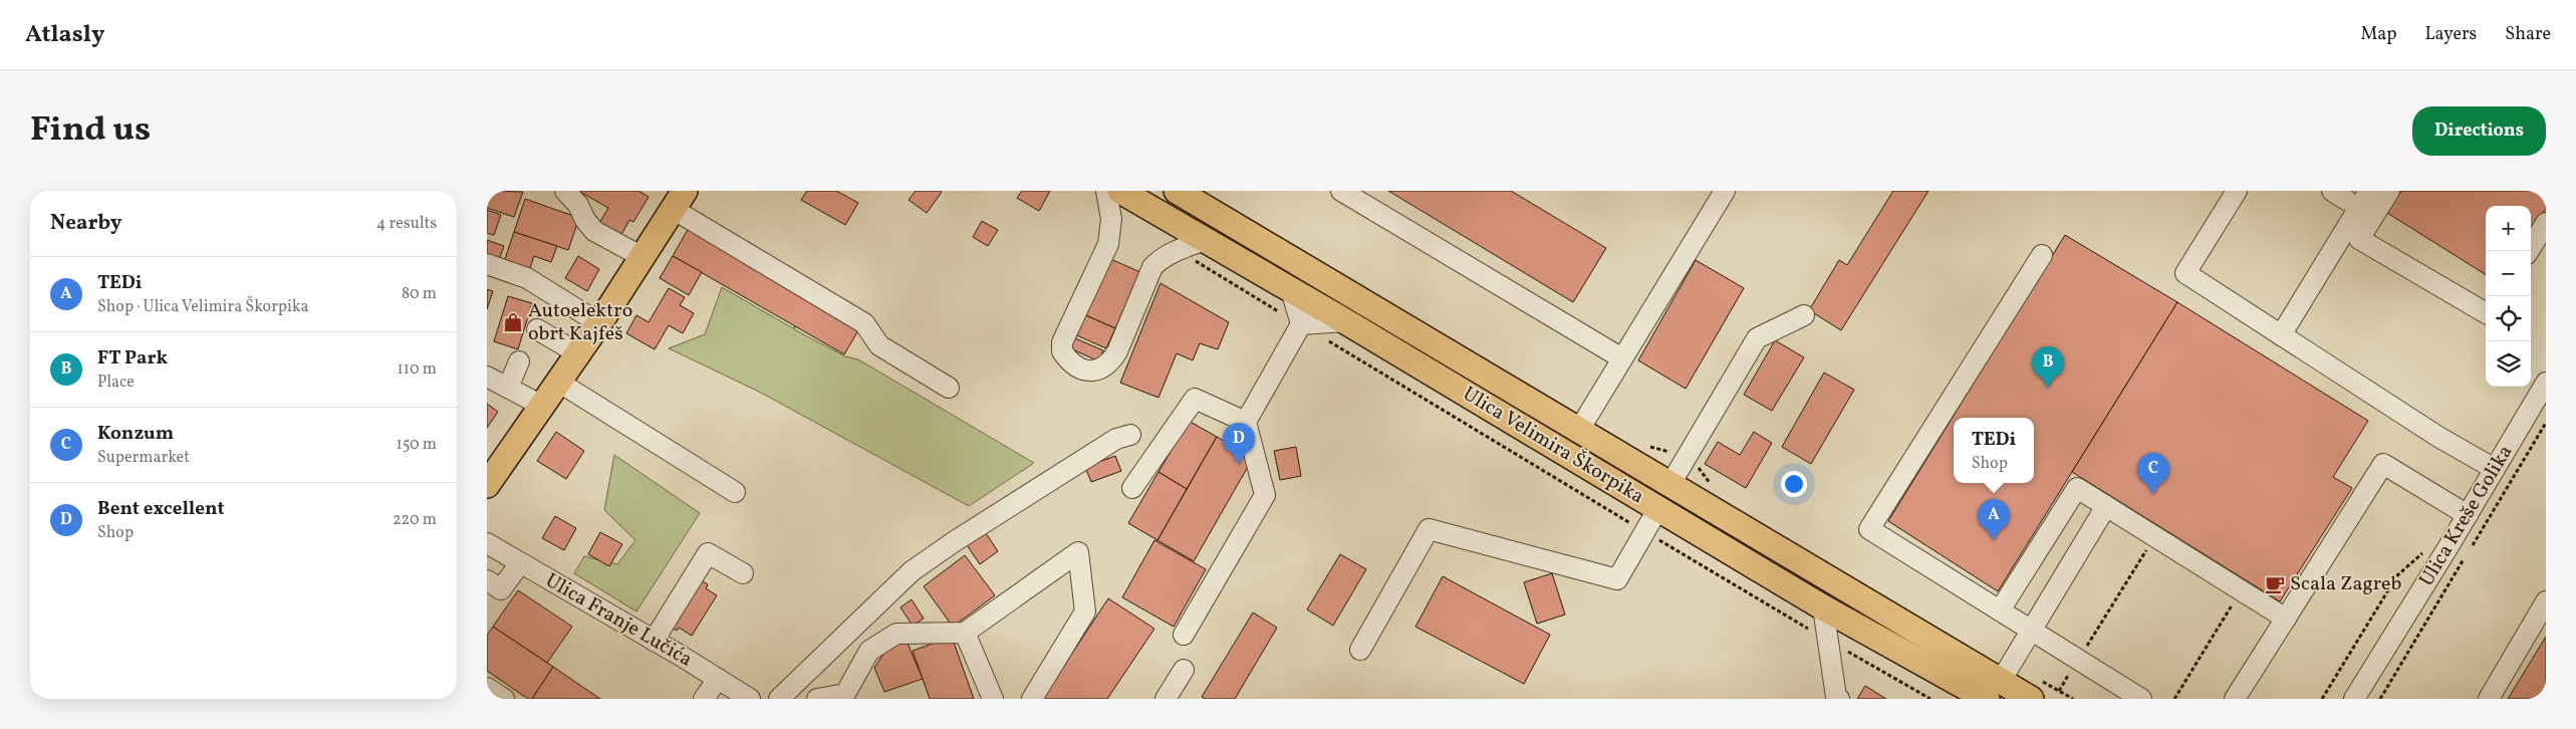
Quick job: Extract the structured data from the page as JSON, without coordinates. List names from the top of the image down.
{
  "streets": {
    "main road": ["Ulica Velimira Škorpika"],
    "street": ["Ulica Kreše Golika", "Ulica Franje Lučića"]
  },
  "places": {
    "shop": ["Autoelektro obrt Kajfeš"],
    "cafe": ["Scala Zagreb"]
  },
  "page": {
    "header": "Atlasly",
    "nav": ["Map", "Layers", "Share"],
    "title": "Find us",
    "buttons": "Directions",
    "heading": ["Nearby", "4 results"],
    "map_buttons": ["+", "−"],
    "list": [
      {
        "mark": "A",
        "name": "TEDi",
        "note": "Shop · Ulica Velimira Škorpika",
        "value": "80 m"
      },
      {
        "mark": "B",
        "name": "FT Park",
        "note": "Place",
        "value": "110 m"
      },
      {
        "mark": "C",
        "name": "Konzum",
        "note": "Supermarket",
        "value": "150 m"
      },
      {
        "mark": "D",
        "name": "Bent excellent",
        "note": "Shop",
        "value": "220 m"
      }
    ],
    "pins": [
      "B",
      "D",
      "C",
      "A"
    ],
    "popup": ["TEDi", "Shop"]
  }
}
